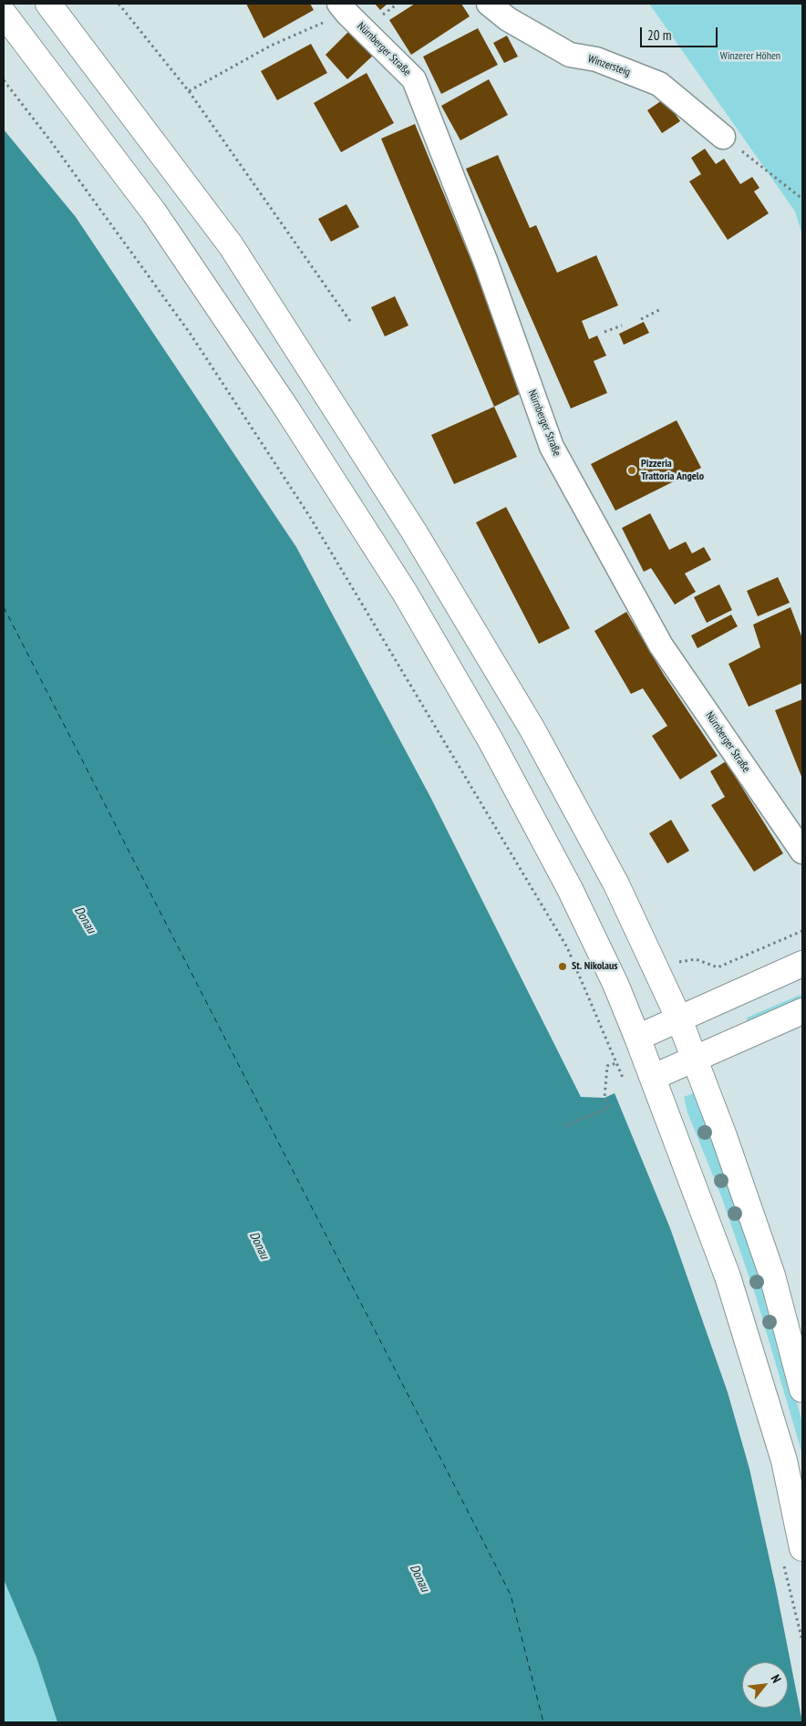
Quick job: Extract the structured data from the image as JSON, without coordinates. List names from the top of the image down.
{
  "streets": {
    "street": ["Nürnberger Straße", "Winzersteig"]
  },
  "water": ["Donau"],
  "parks": ["Winzerer Höhen"],
  "places": ["Pizzeria Trattoria Angelo", "St. Nikolaus"],
  "scale_bar": "20 m",
  "north": "top right"
}
